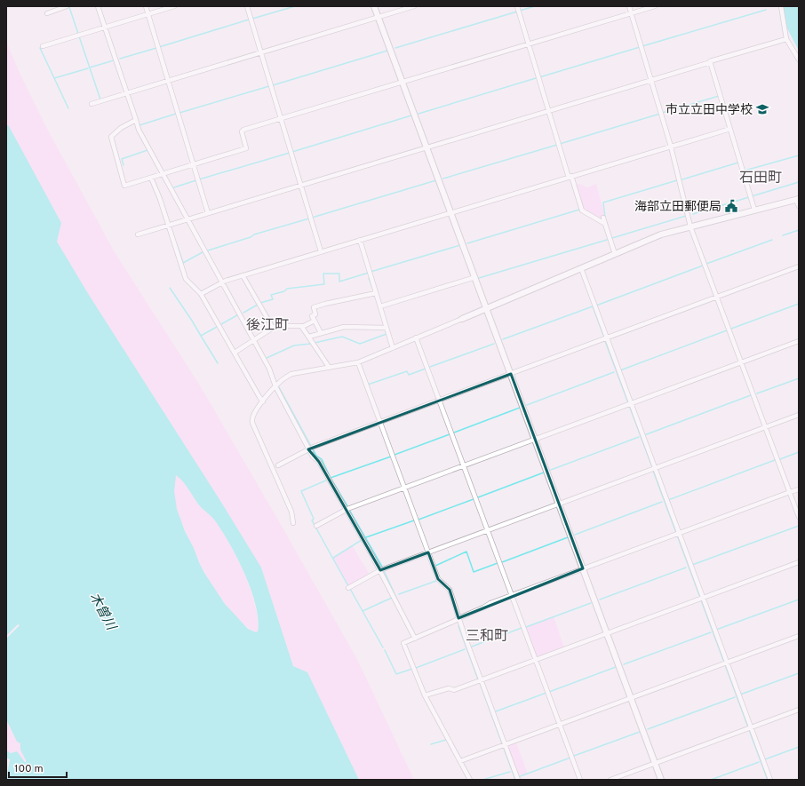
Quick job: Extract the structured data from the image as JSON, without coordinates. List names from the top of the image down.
{
  "districts": ["石田町", "後江町", "三和町"],
  "water": ["木曽川"],
  "places": {
    "school or university": ["市立立田中学校"],
    "public building": ["海部立田郵便局"]
  },
  "scale_bar": "100 m"
}
